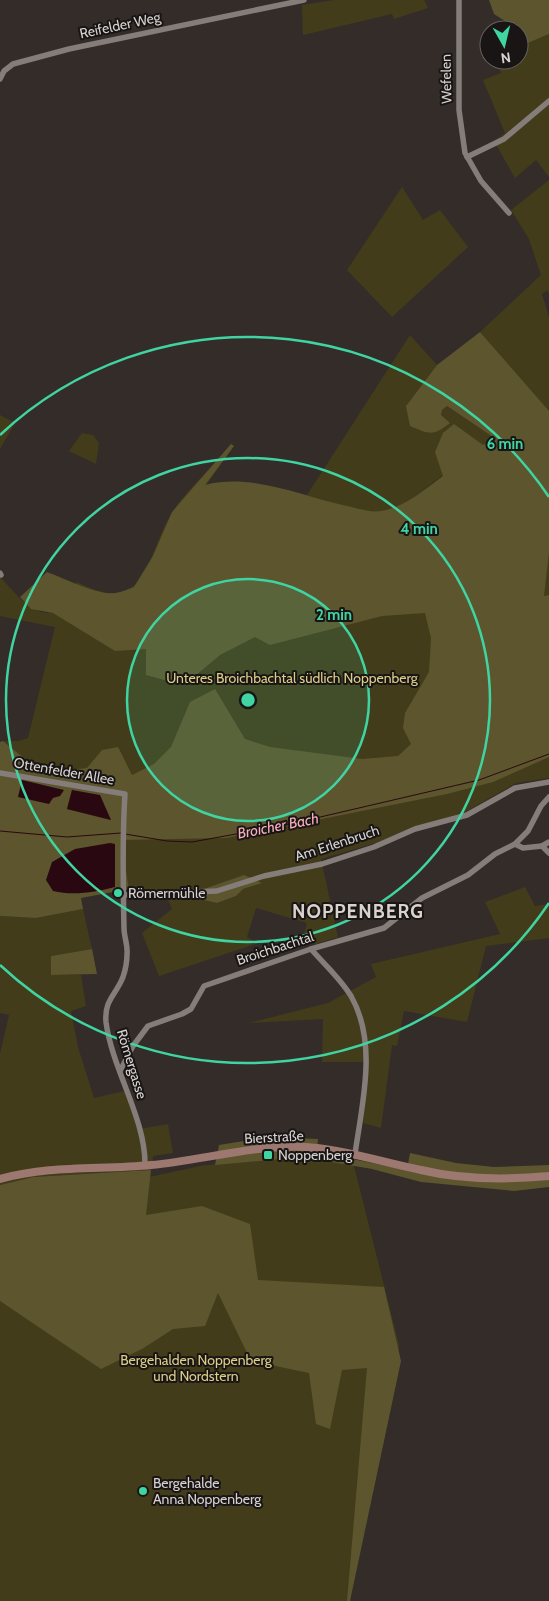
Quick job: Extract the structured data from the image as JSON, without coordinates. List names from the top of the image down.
{
  "streets": {
    "main road": ["Bierstraße"],
    "street": [
      "Reifelder Weg",
      "Wefelen",
      "Ottenfelder Allee",
      "Am Erlenbruch",
      "Broichbachtal",
      "Römergasse"
    ]
  },
  "crossings": [
    ["Ottenfelder Allee", "Römergasse"],
    ["Am Erlenbruch", "Römergasse"],
    ["Broichbachtal", "Römergasse"],
    ["Römergasse", "Bierstraße"]
  ],
  "districts": ["NOPPENBERG"],
  "water": ["Broicher Bach"],
  "parks": ["Unteres Broichbachtal südlich Noppenberg", "Bergehalden Noppenberg und Nordstern"],
  "places": {
    "other": ["Römermühle", "Bergehalde Anna Noppenberg"],
    "transit": ["Noppenberg"]
  },
  "north": "bottom",
  "rings": ["6 min", "4 min", "2 min"]
}
